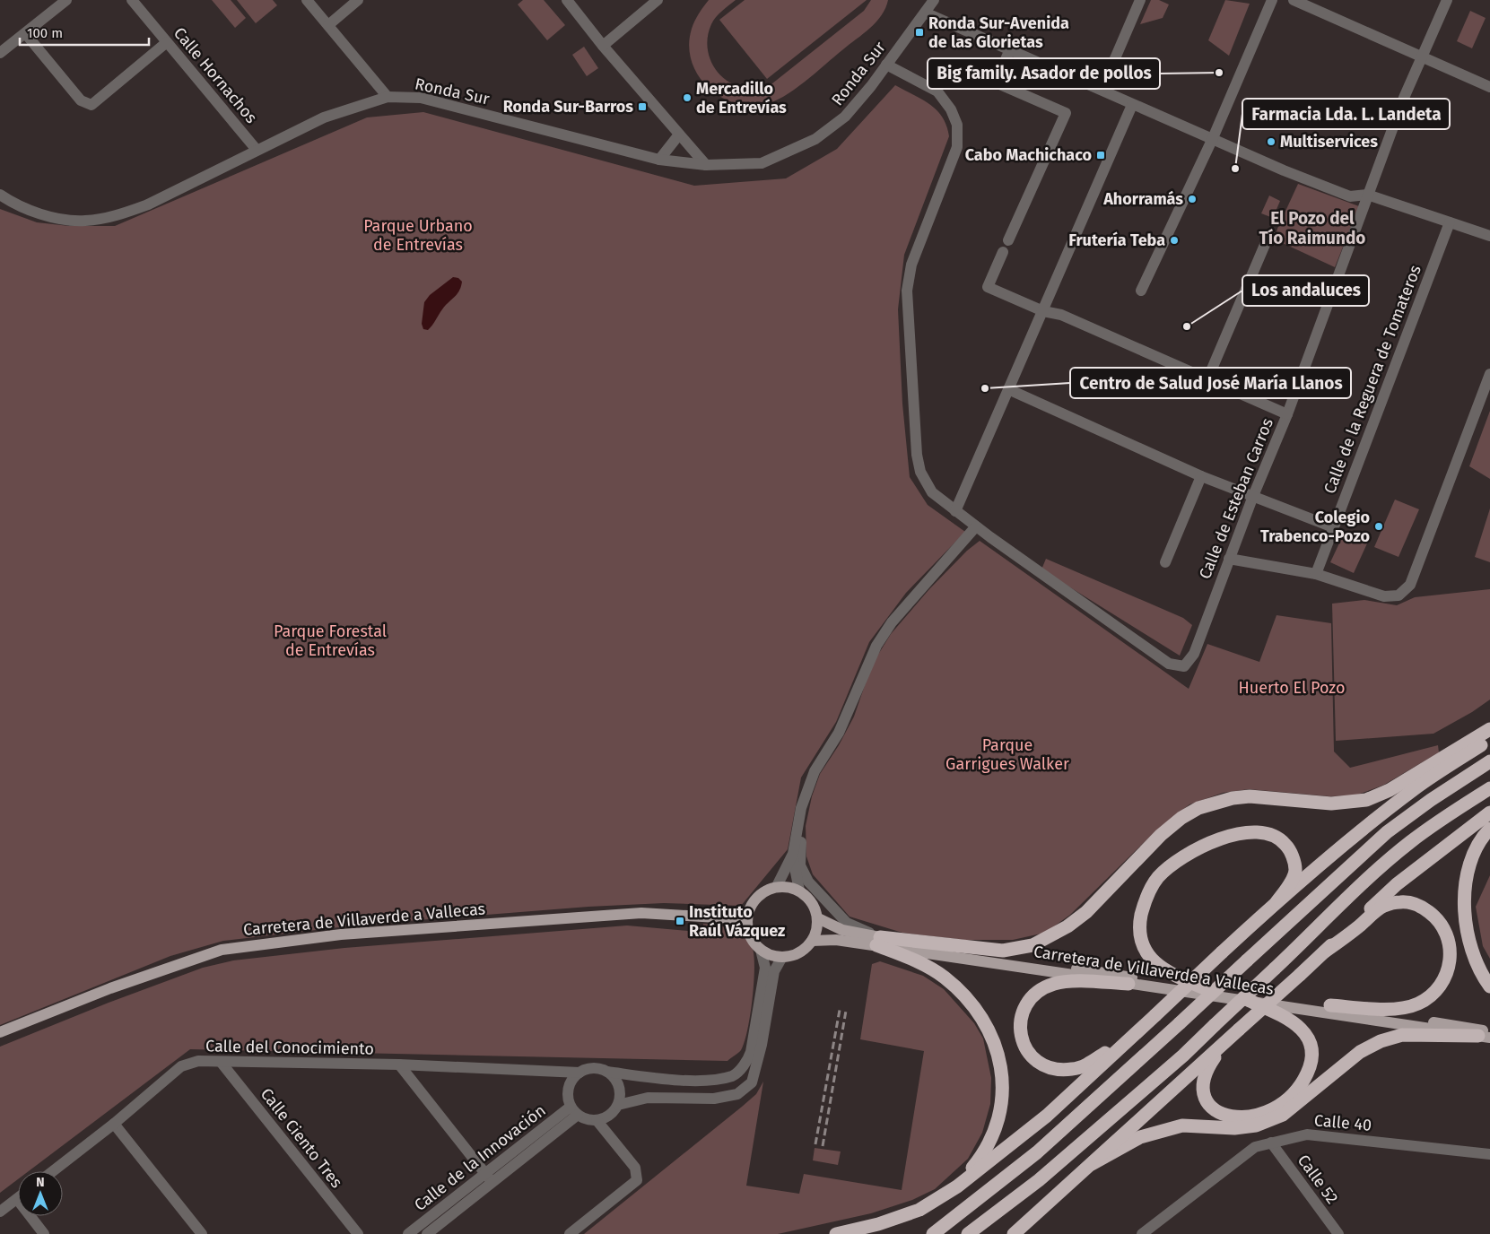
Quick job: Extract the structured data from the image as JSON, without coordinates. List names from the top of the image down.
{
  "streets": {
    "main road": ["Carretera de Villaverde a Vallecas"],
    "street": [
      "Ronda Sur",
      "Calle Hornachos",
      "Calle de la Reguera de Tomateros",
      "Calle de Esteban Carros",
      "Calle del Conocimiento",
      "Calle 40",
      "Calle Ciento Tres",
      "Calle de la Innovación",
      "Calle 52"
    ]
  },
  "crossings": [
    ["Ronda Sur", "Calle Hornachos"],
    ["Calle del Conocimiento", "Calle Ciento Tres"],
    ["Calle del Conocimiento", "Calle de la Innovación"],
    ["Calle 40", "Calle 52"]
  ],
  "districts": ["El Pozo del Tío Raimundo"],
  "parks": [
    "Parque Urbano de Entrevías",
    "Parque Forestal de Entrevías",
    "Huerto El Pozo",
    "Parque Garrigues Walker"
  ],
  "places": {
    "transit": [
      "Ronda Sur-Avenida de las Glorietas",
      "Ronda Sur-Barros",
      "Cabo Machichaco",
      "Instituto Raúl Vázquez"
    ],
    "other": [
      "Big family. Asador de pollos",
      "Mercadillo de Entrevías",
      "Multiservices",
      "Farmacia Lda. L. Landeta",
      "Ahorramás",
      "Frutería Teba",
      "Los andaluces",
      "Centro de Salud José María Llanos",
      "Colegio Trabenco-Pozo"
    ]
  },
  "scale_bar": "100 m",
  "north": "top"
}
